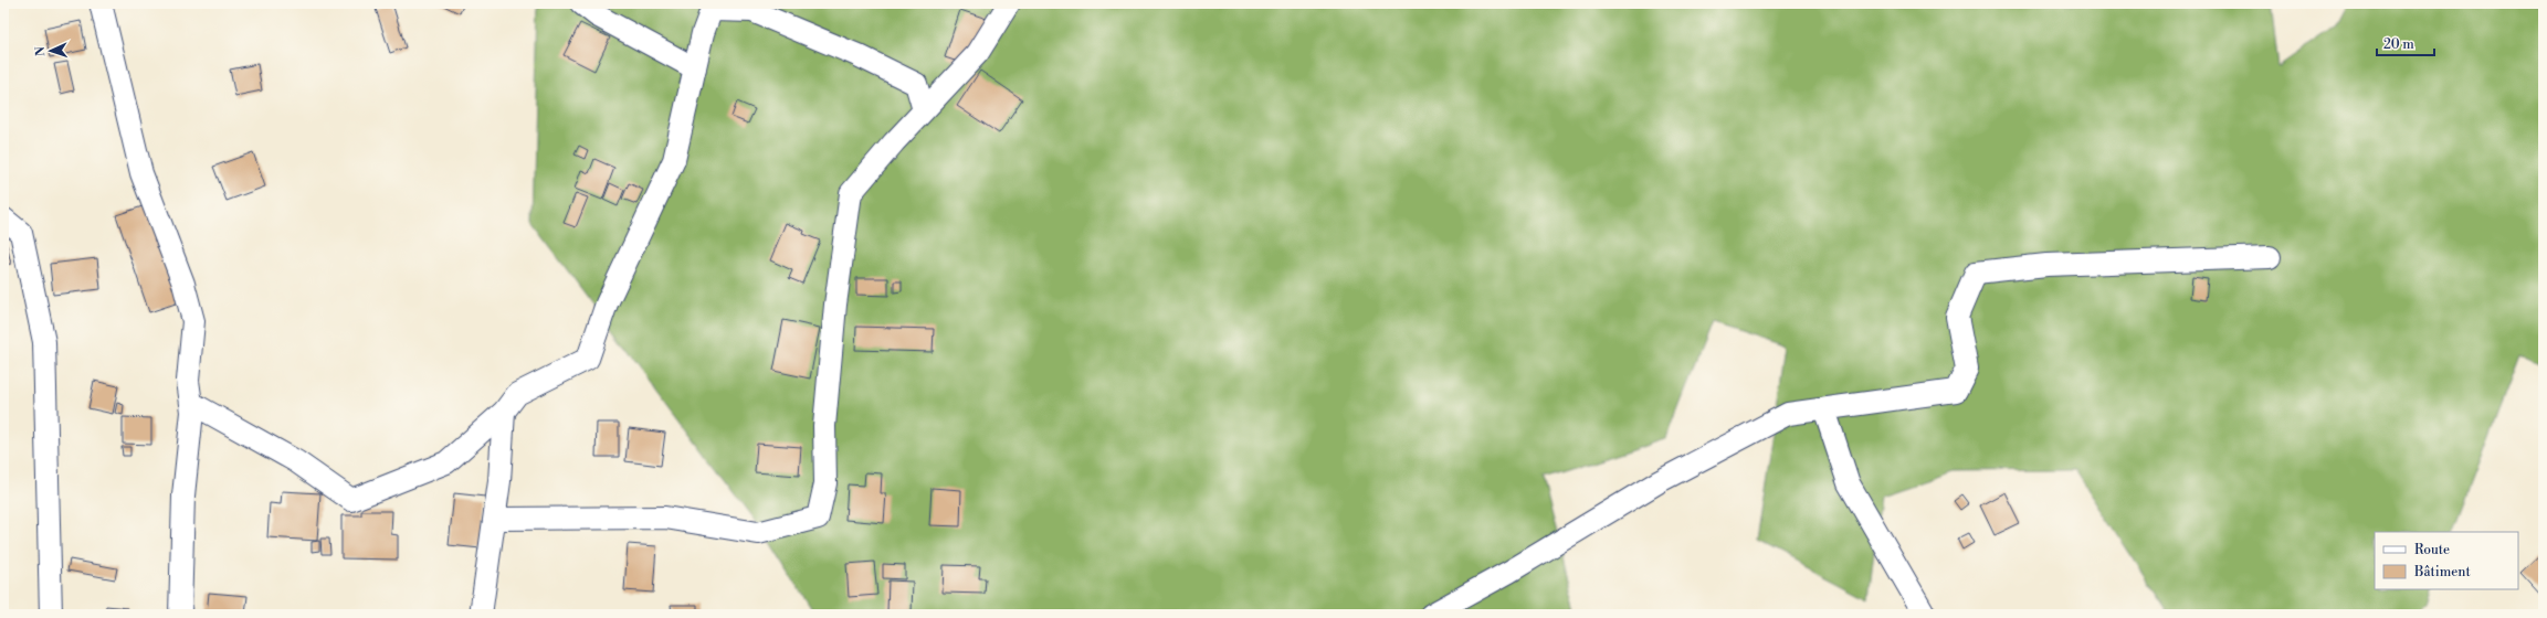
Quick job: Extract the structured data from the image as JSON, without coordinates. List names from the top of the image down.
{
  "legend": ["Route", "Bâtiment"],
  "scale_bar": "20 m",
  "north": "left"
}
